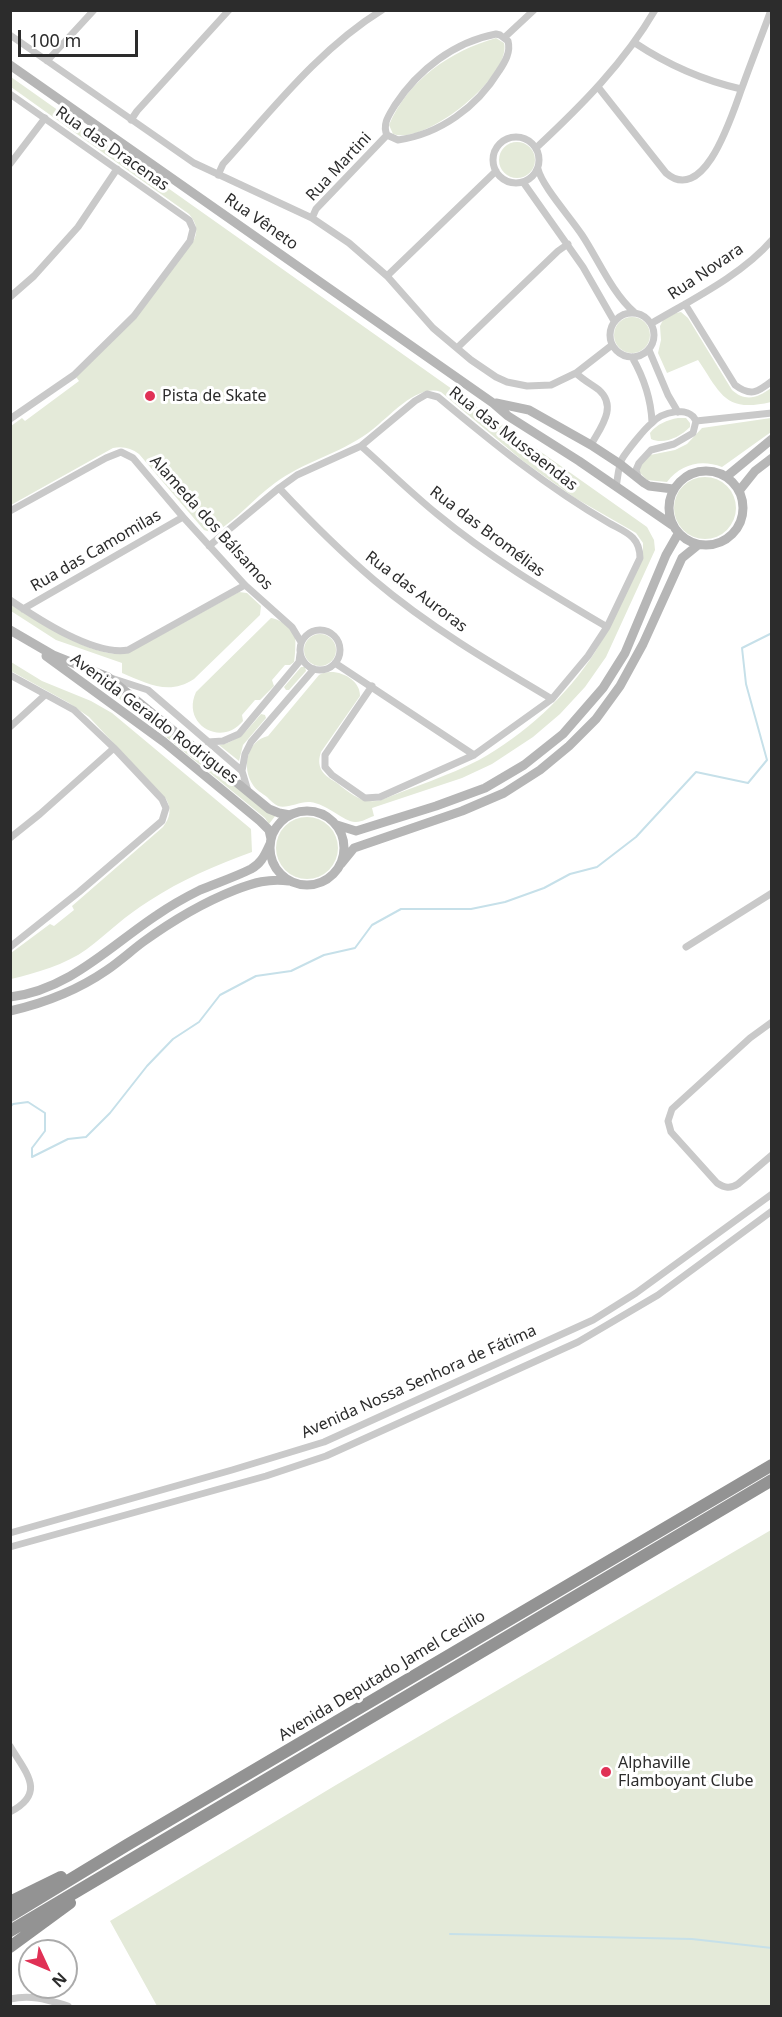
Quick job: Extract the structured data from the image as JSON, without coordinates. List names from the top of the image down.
{
  "streets": {
    "highway": ["Avenida Deputado Jamel Cecilio"],
    "street": [
      "Rua das Dracenas",
      "Rua Martini",
      "Rua Vêneto",
      "Rua Novara",
      "Rua das Mussaendas",
      "Alameda dos Bálsamos",
      "Rua das Bromélias",
      "Rua das Camomilas",
      "Rua das Auroras",
      "Avenida Geraldo Rodrigues",
      "Avenida Nossa Senhora de Fátima"
    ]
  },
  "crossings": [
    ["Rua das Mussaendas", "Rua das Bromélias"],
    ["Alameda dos Bálsamos", "Rua das Camomilas"]
  ],
  "places": ["Pista de Skate", "Alphaville Flamboyant Clube"],
  "scale_bar": "100 m",
  "north": "bottom right"
}
